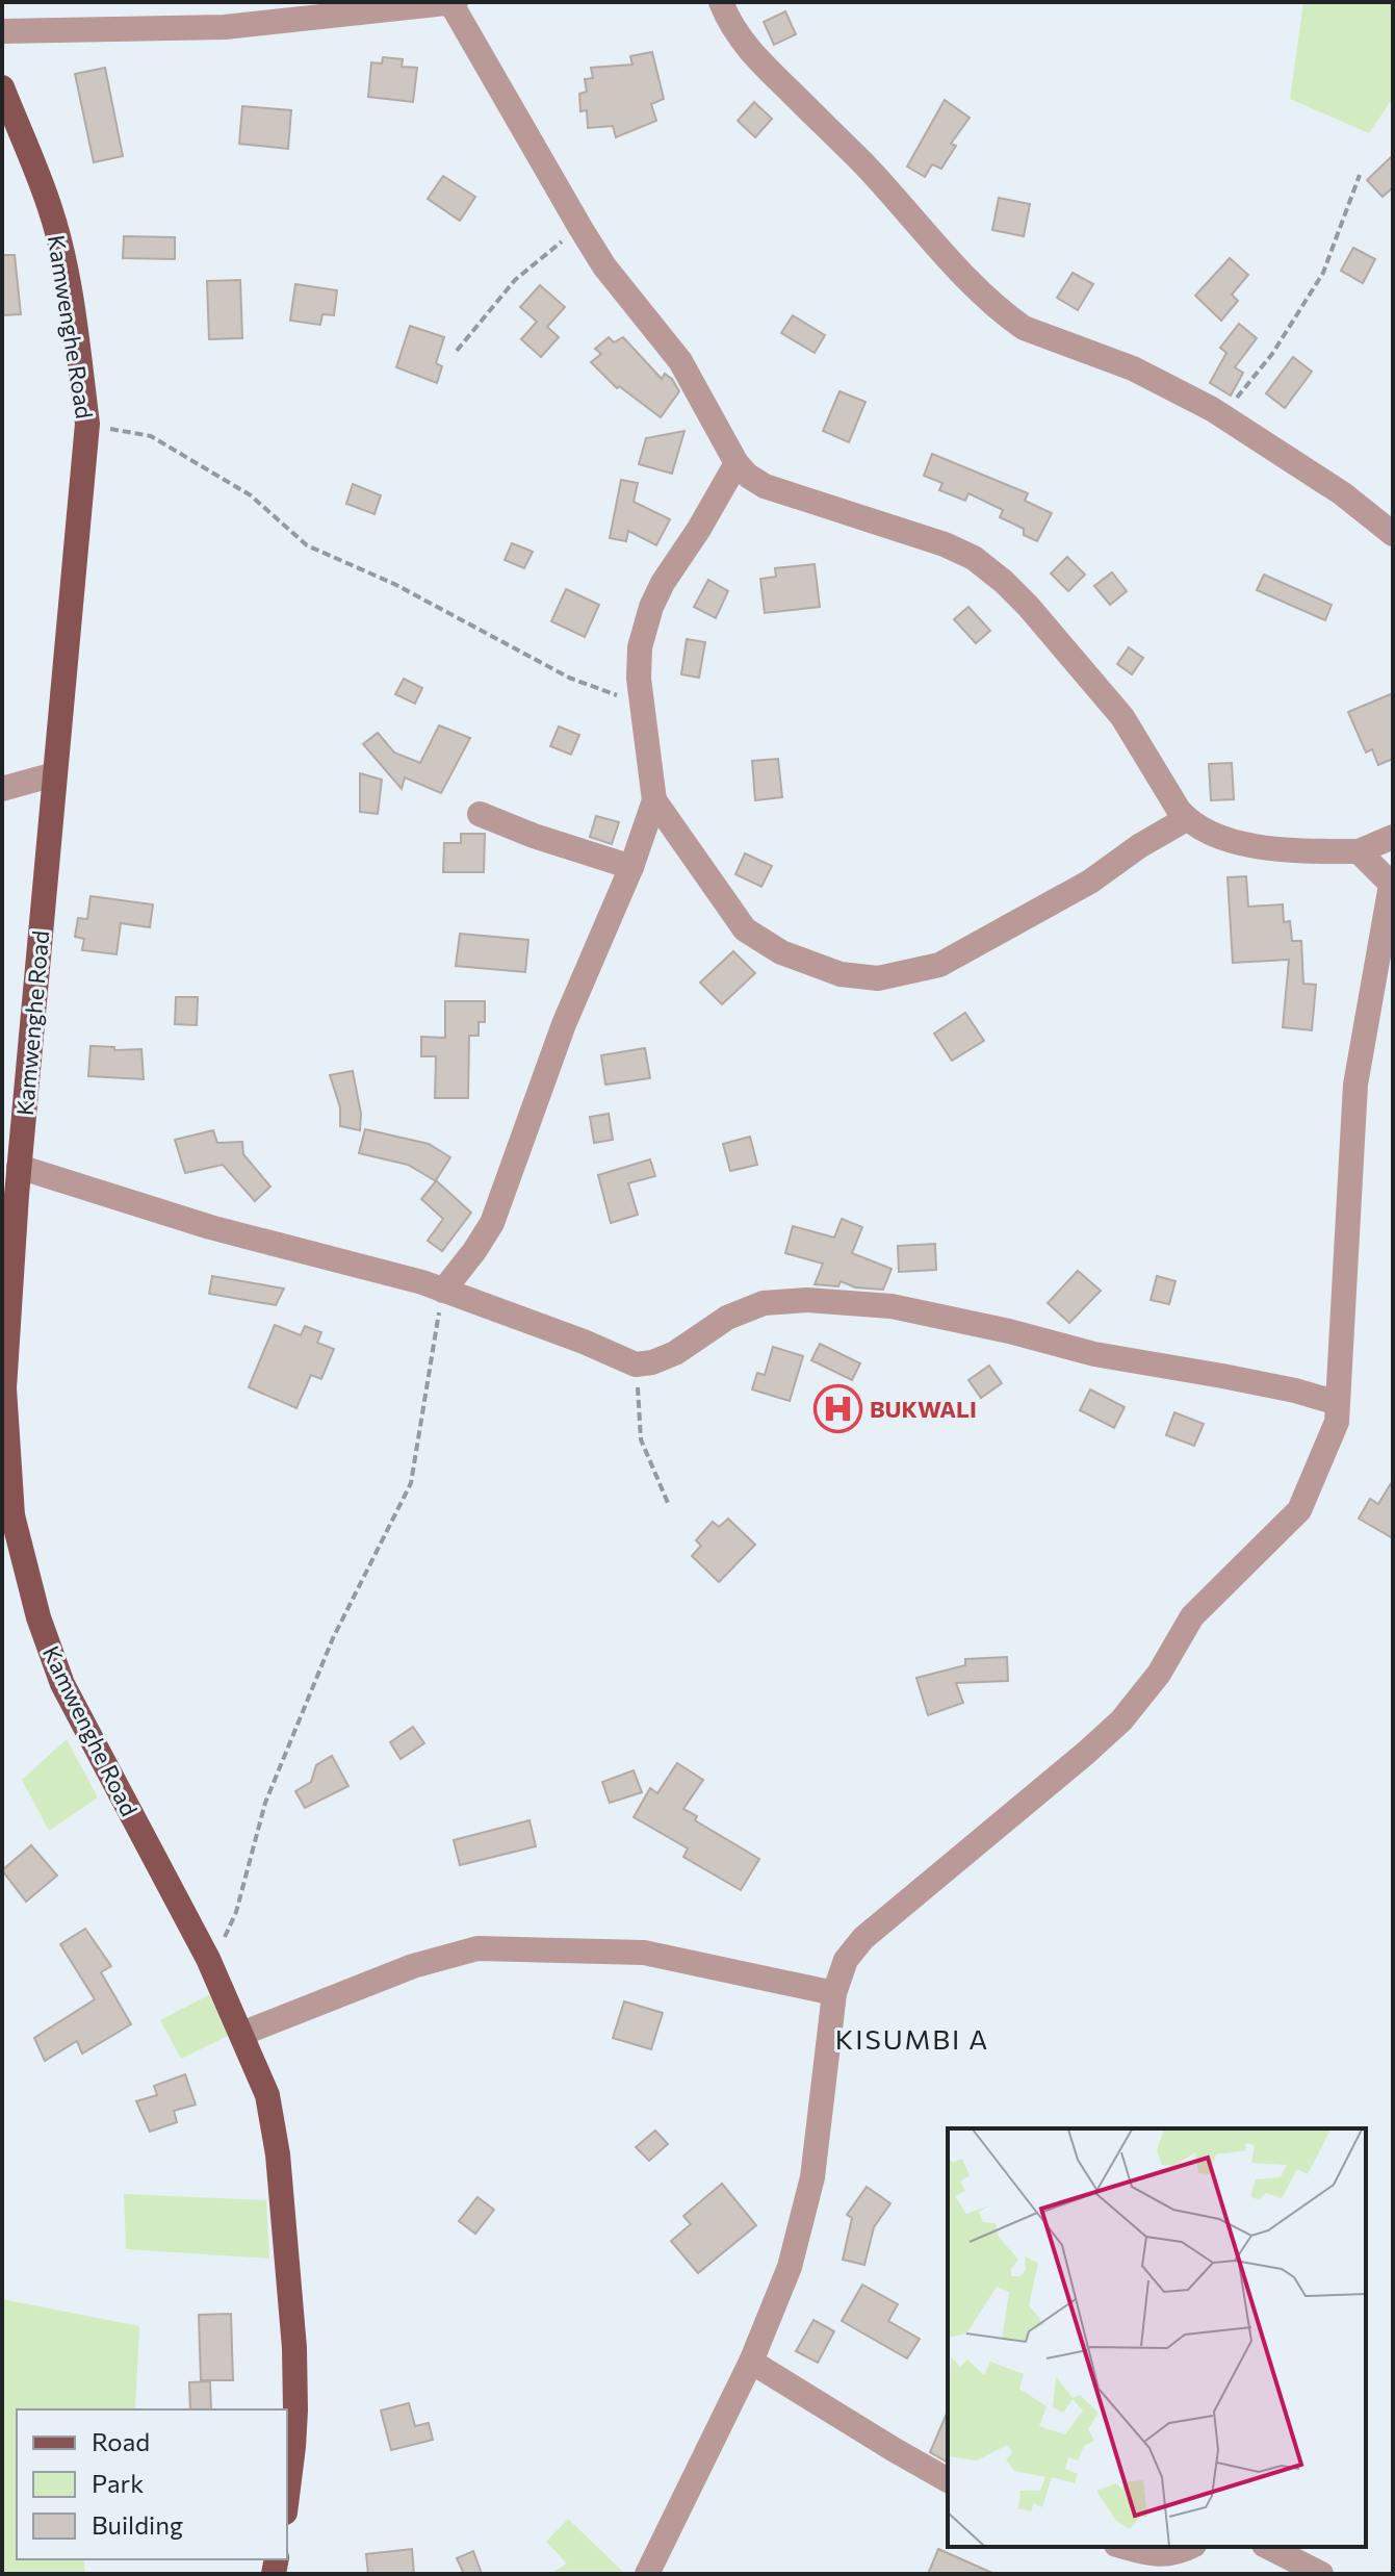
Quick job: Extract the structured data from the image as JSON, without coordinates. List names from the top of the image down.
{
  "streets": {
    "main road": ["Kamwenghe Road"]
  },
  "districts": ["KISUMBI A"],
  "places": {
    "hospital": ["BUKWALI"]
  },
  "legend": ["Road", "Park", "Building"]
}
